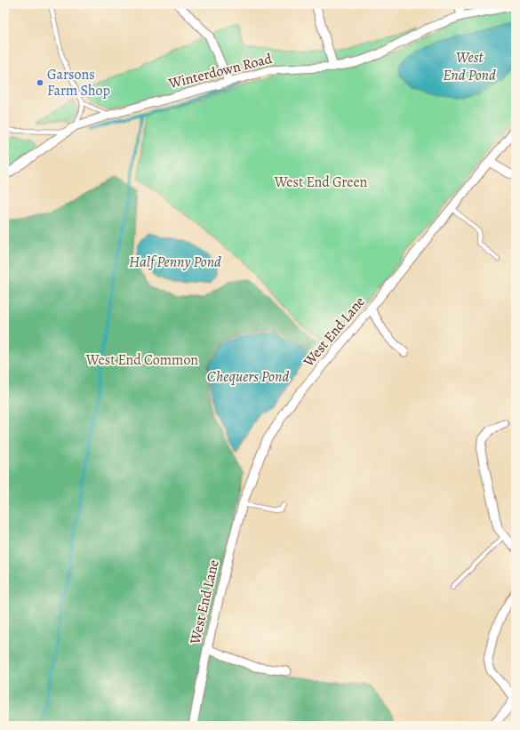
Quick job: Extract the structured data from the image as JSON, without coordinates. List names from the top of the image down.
{
  "streets": {
    "street": ["Winterdown Road", "West End Lane"]
  },
  "water": ["West End Pond", "Half Penny Pond", "Chequers Pond"],
  "parks": ["West End Green", "West End Common"],
  "places": ["Garsons Farm Shop"]
}
